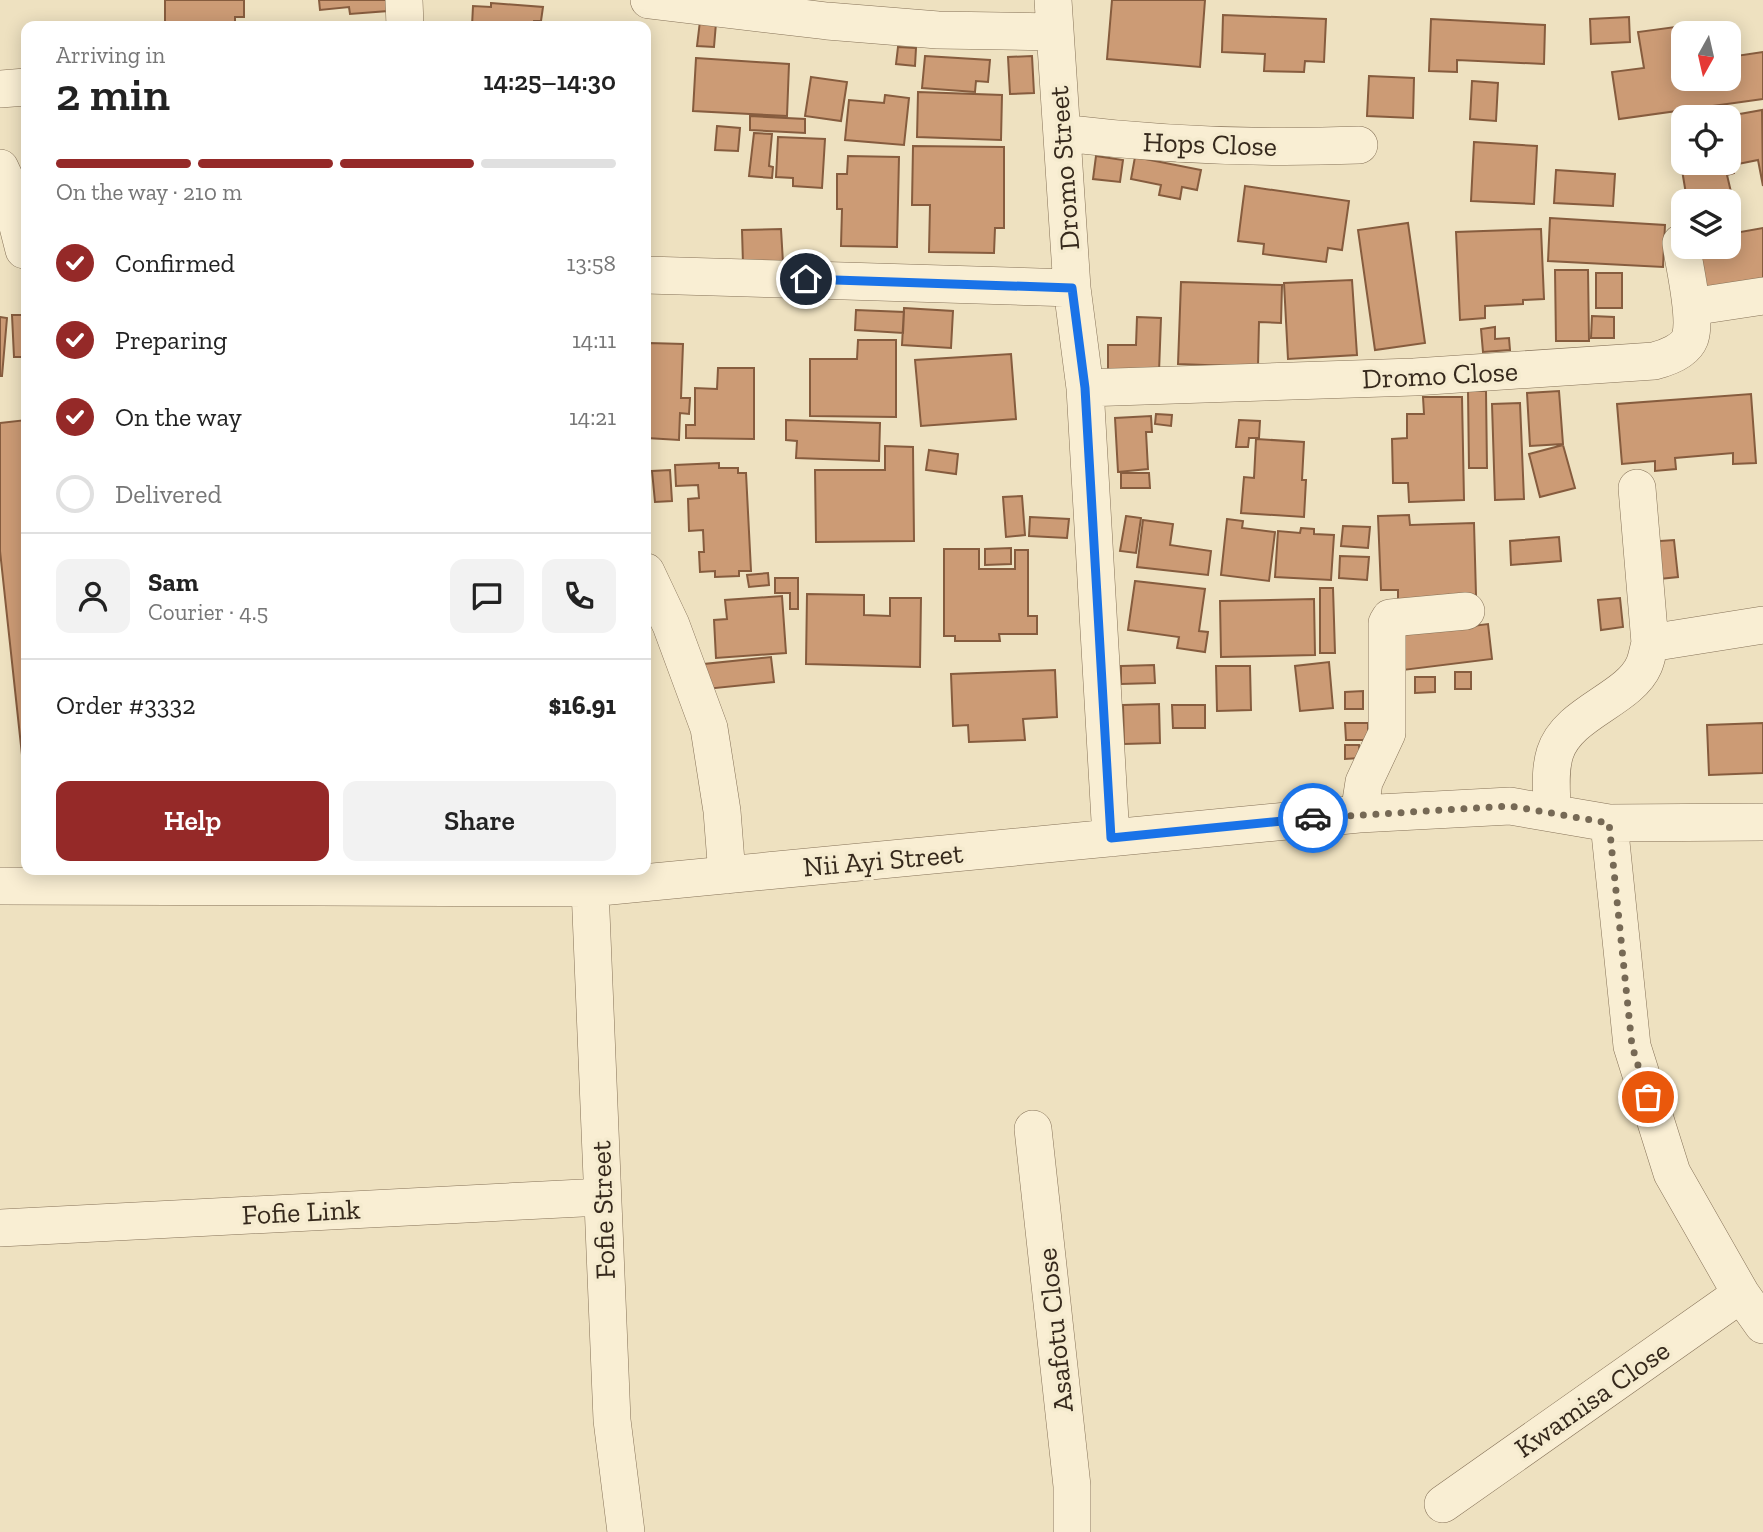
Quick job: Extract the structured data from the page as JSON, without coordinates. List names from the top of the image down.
{
  "streets": {
    "street": [
      "Hops Close",
      "Dromo Street",
      "Dromo Close",
      "Nii Ayi Street",
      "Fofie Street",
      "Fofie Link",
      "Asafotu Close",
      "Kwamisa Close"
    ]
  },
  "crossings": [
    ["Hops Close", "Dromo Street"],
    ["Dromo Street", "Dromo Close"],
    ["Dromo Street", "Nii Ayi Street"],
    ["Nii Ayi Street", "Fofie Street"],
    ["Fofie Street", "Fofie Link"]
  ],
  "north": "bottom",
  "page": {
    "heading": ["2 min", "Arriving in", "14:25–14:30"],
    "panel": [
      "Sam",
      "Courier · 4.5",
      "Order #3332",
      "$16.91"
    ],
    "bar": "On the way · 210 m",
    "list": [
      ["Confirmed", "13:58"],
      ["Preparing", "14:11"],
      ["On the way", "14:21"],
      "Delivered"
    ],
    "buttons": ["Help", "Share"]
  }
}
